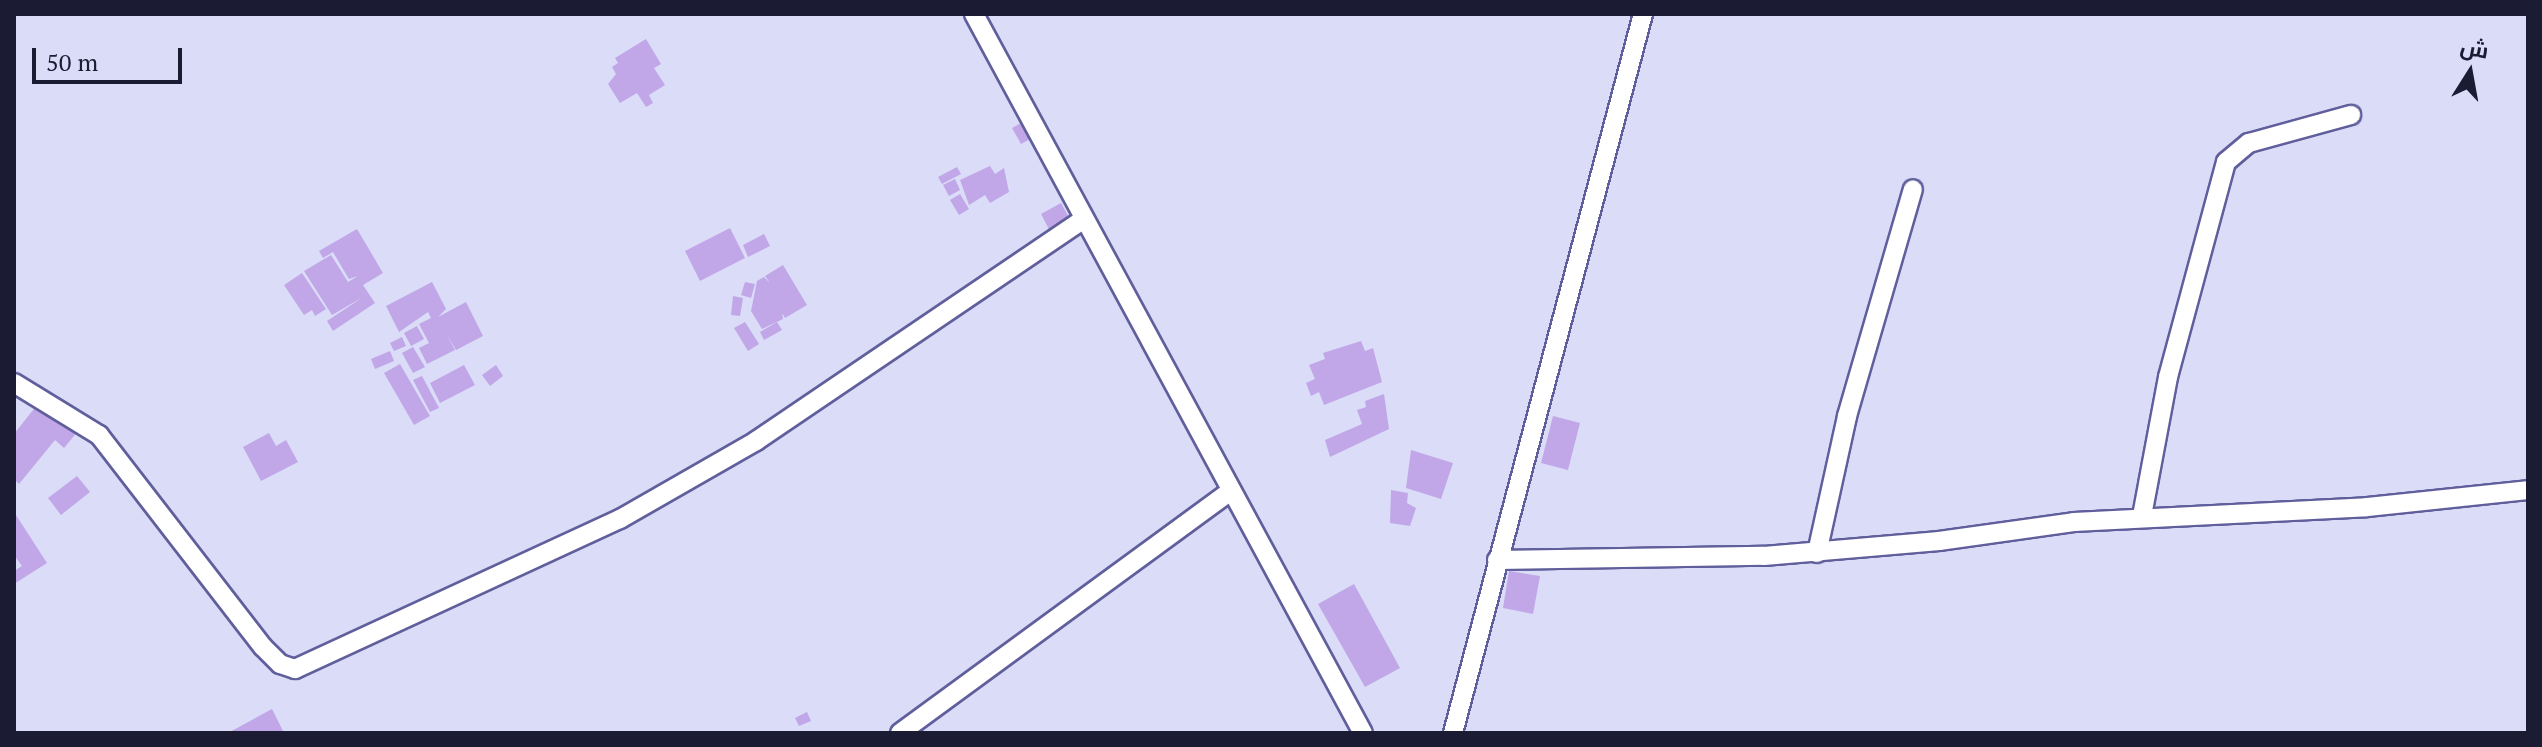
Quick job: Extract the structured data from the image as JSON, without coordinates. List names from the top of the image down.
{
  "scale_bar": "50 m",
  "north": "top"
}
